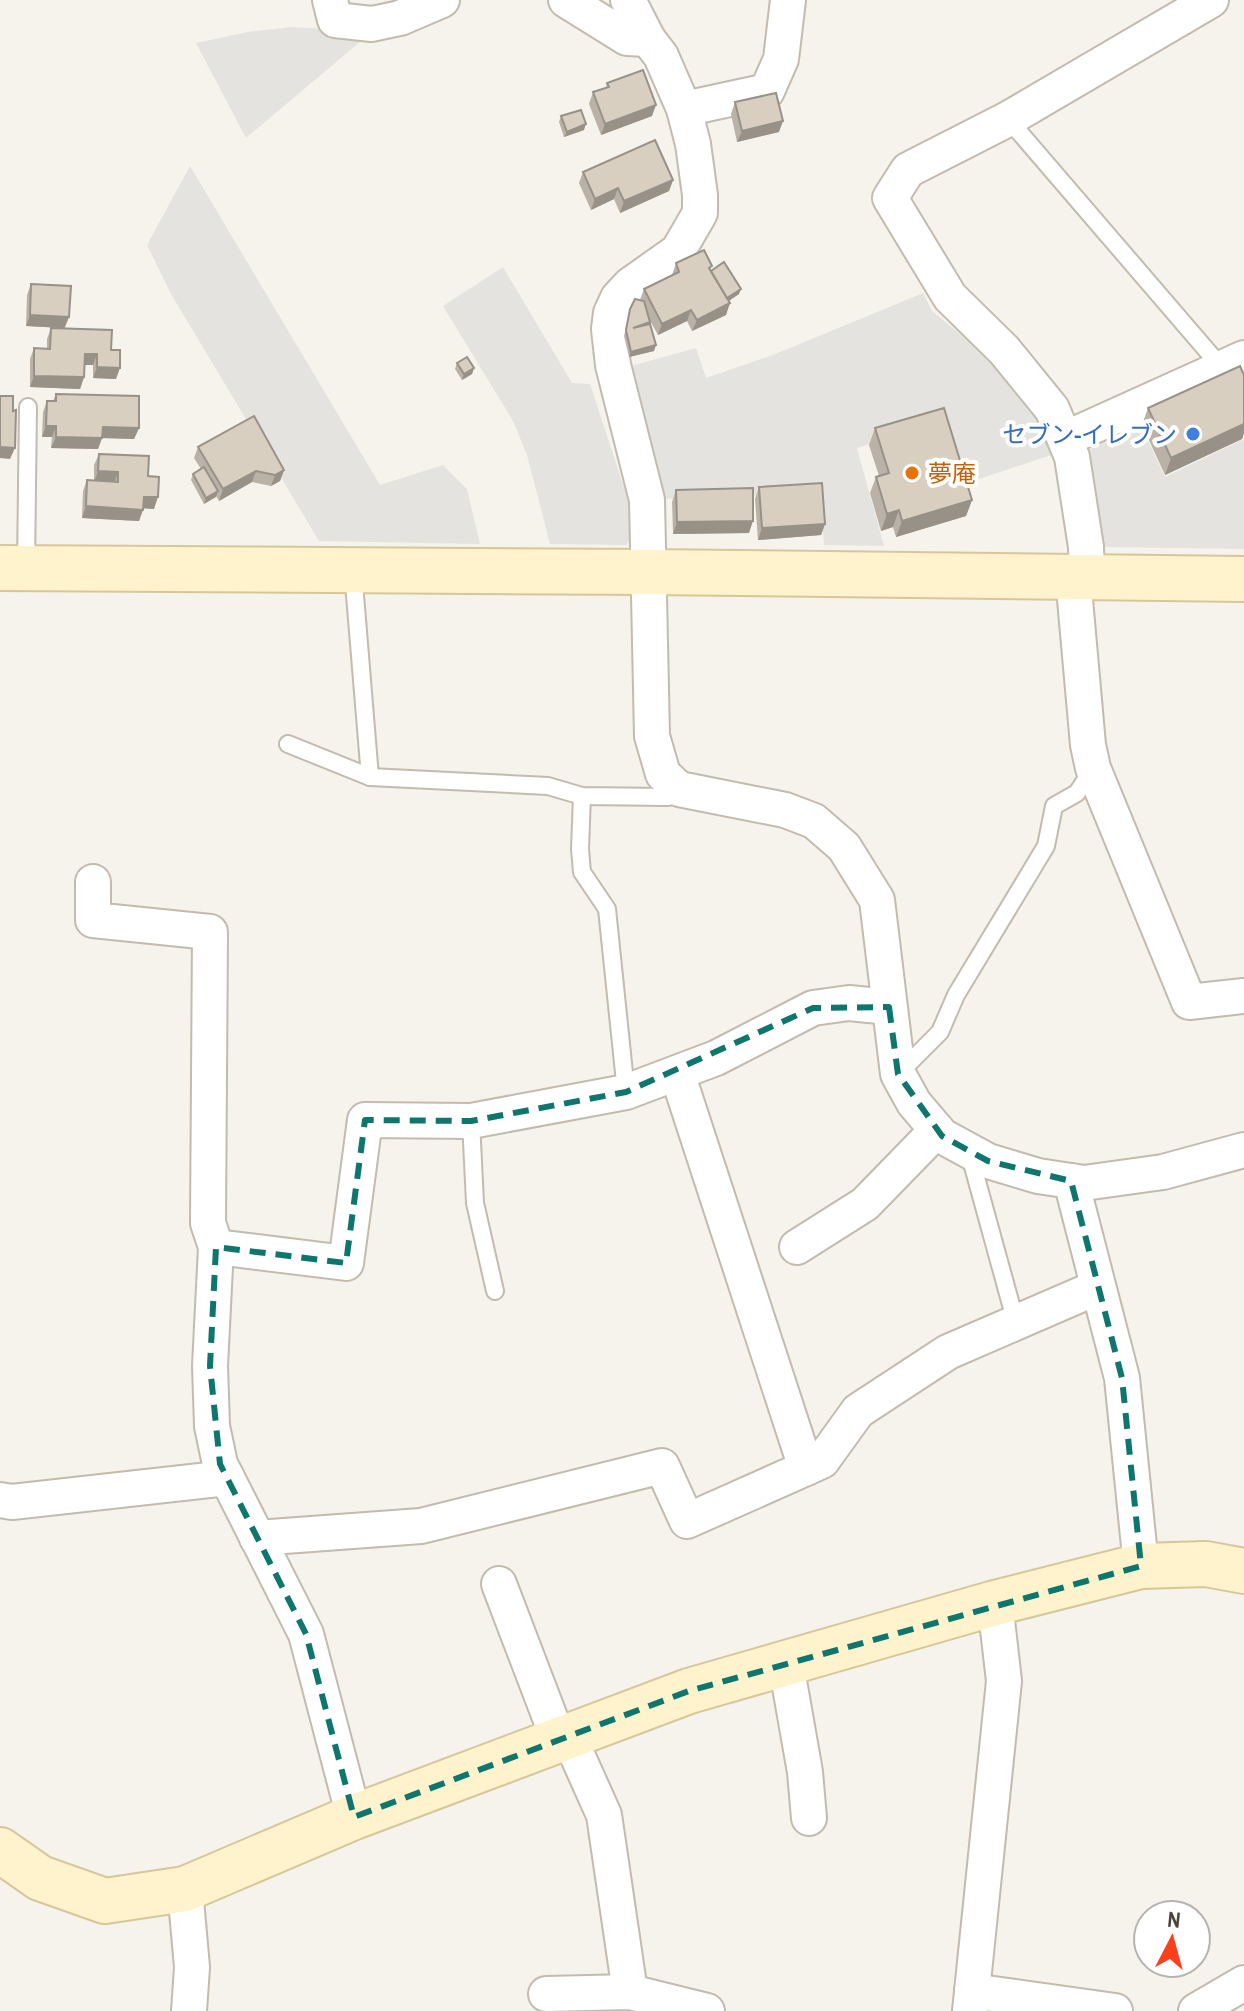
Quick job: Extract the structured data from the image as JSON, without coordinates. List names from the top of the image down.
{
  "places": ["セブン-イレブン", "夢庵"],
  "north": "top"
}
